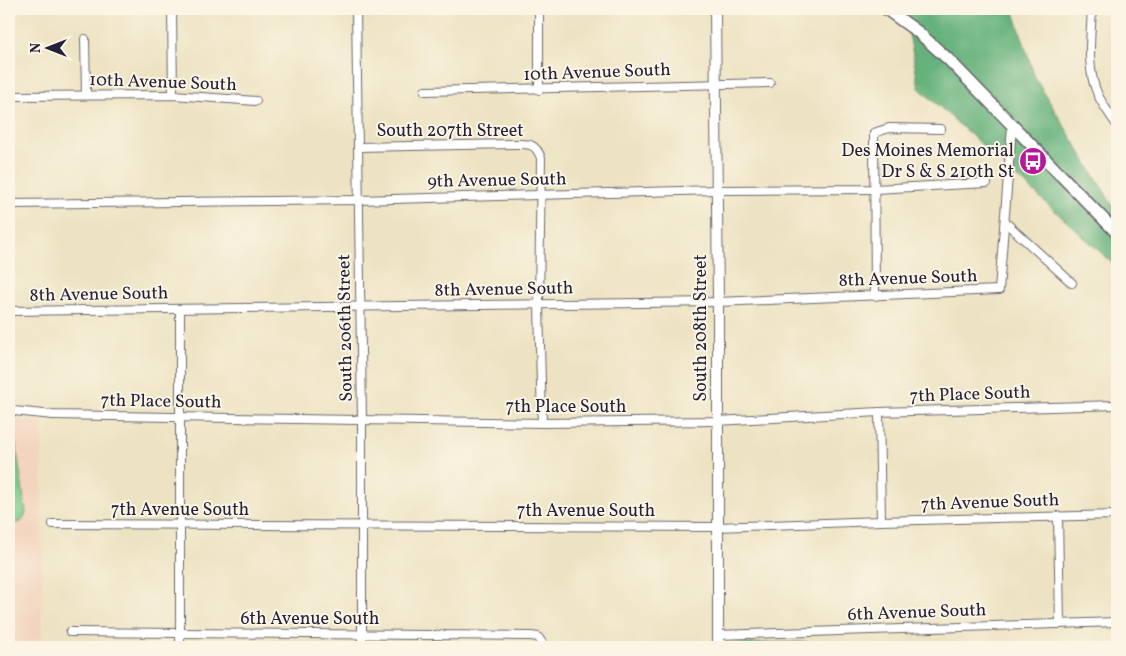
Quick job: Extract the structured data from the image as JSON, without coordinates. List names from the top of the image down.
{
  "streets": {
    "street": [
      "10th Avenue South",
      "South 207th Street",
      "9th Avenue South",
      "8th Avenue South",
      "South 206th Street",
      "South 208th Street",
      "7th Place South",
      "7th Avenue South",
      "6th Avenue South"
    ]
  },
  "crossings": [
    ["10th Avenue South", "South 208th Street"],
    ["South 207th Street", "9th Avenue South"],
    ["South 207th Street", "8th Avenue South"],
    ["South 207th Street", "South 206th Street"],
    ["South 207th Street", "7th Place South"],
    ["9th Avenue South", "South 206th Street"],
    ["9th Avenue South", "South 208th Street"],
    ["8th Avenue South", "South 206th Street"],
    ["8th Avenue South", "South 208th Street"],
    ["South 206th Street", "7th Place South"],
    ["South 206th Street", "7th Avenue South"],
    ["South 206th Street", "6th Avenue South"],
    ["South 208th Street", "7th Place South"],
    ["South 208th Street", "7th Avenue South"],
    ["South 208th Street", "6th Avenue South"]
  ],
  "places": {
    "bus stop": ["Des Moines Memorial Dr S & S 210th St"]
  },
  "north": "left"
}
